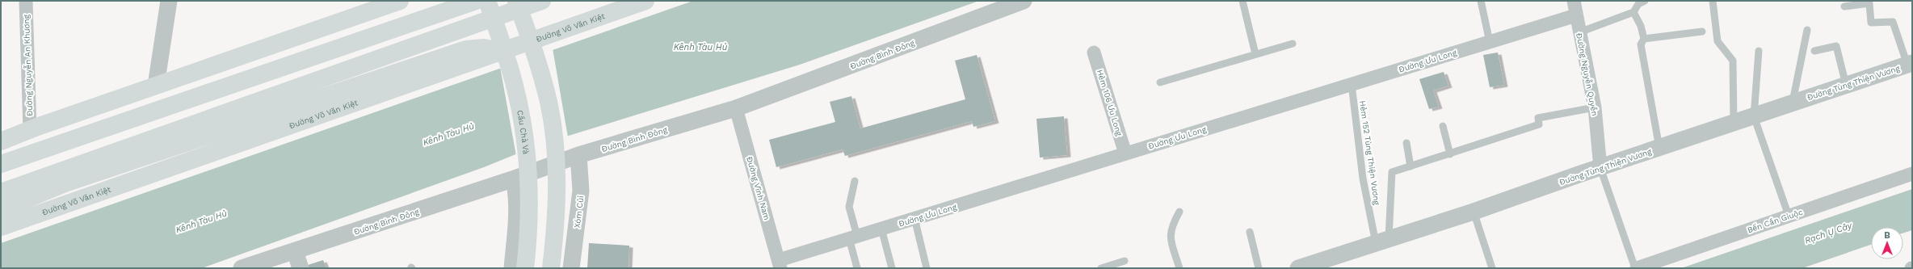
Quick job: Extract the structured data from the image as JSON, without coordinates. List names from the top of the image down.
{
  "streets": {
    "main road": ["Đường Võ Văn Kiệt", "Cầu Chà Và"],
    "street": [
      "Đường Bình Đông",
      "Đường Ưu Long",
      "Đường Nguyễn An Khương",
      "Đường Nguyễn Quyền",
      "Đường Tùng Thiện Vương",
      "Hẻm 106 Ưu Long",
      "Đường Vĩnh Nam",
      "Xóm Củi",
      "Bến Cần Giuộc"
    ],
    "lane": ["Hẻm 152 Tùng Thiện Vương"]
  },
  "crossings": [
    ["Đường Bình Đông", "Đường Vĩnh Nam"],
    ["Đường Bình Đông", "Xóm Củi"],
    ["Đường Ưu Long", "Đường Nguyễn Quyền"],
    ["Đường Ưu Long", "Hẻm 106 Ưu Long"],
    ["Đường Ưu Long", "Hẻm 152 Tùng Thiện Vương"],
    ["Đường Ưu Long", "Đường Vĩnh Nam"],
    ["Đường Nguyễn Quyền", "Đường Tùng Thiện Vương"],
    ["Đường Tùng Thiện Vương", "Hẻm 152 Tùng Thiện Vương"]
  ],
  "water": ["Kênh Tàu Hủ", "Rạch Ụ Cây"],
  "north": "top"
}
